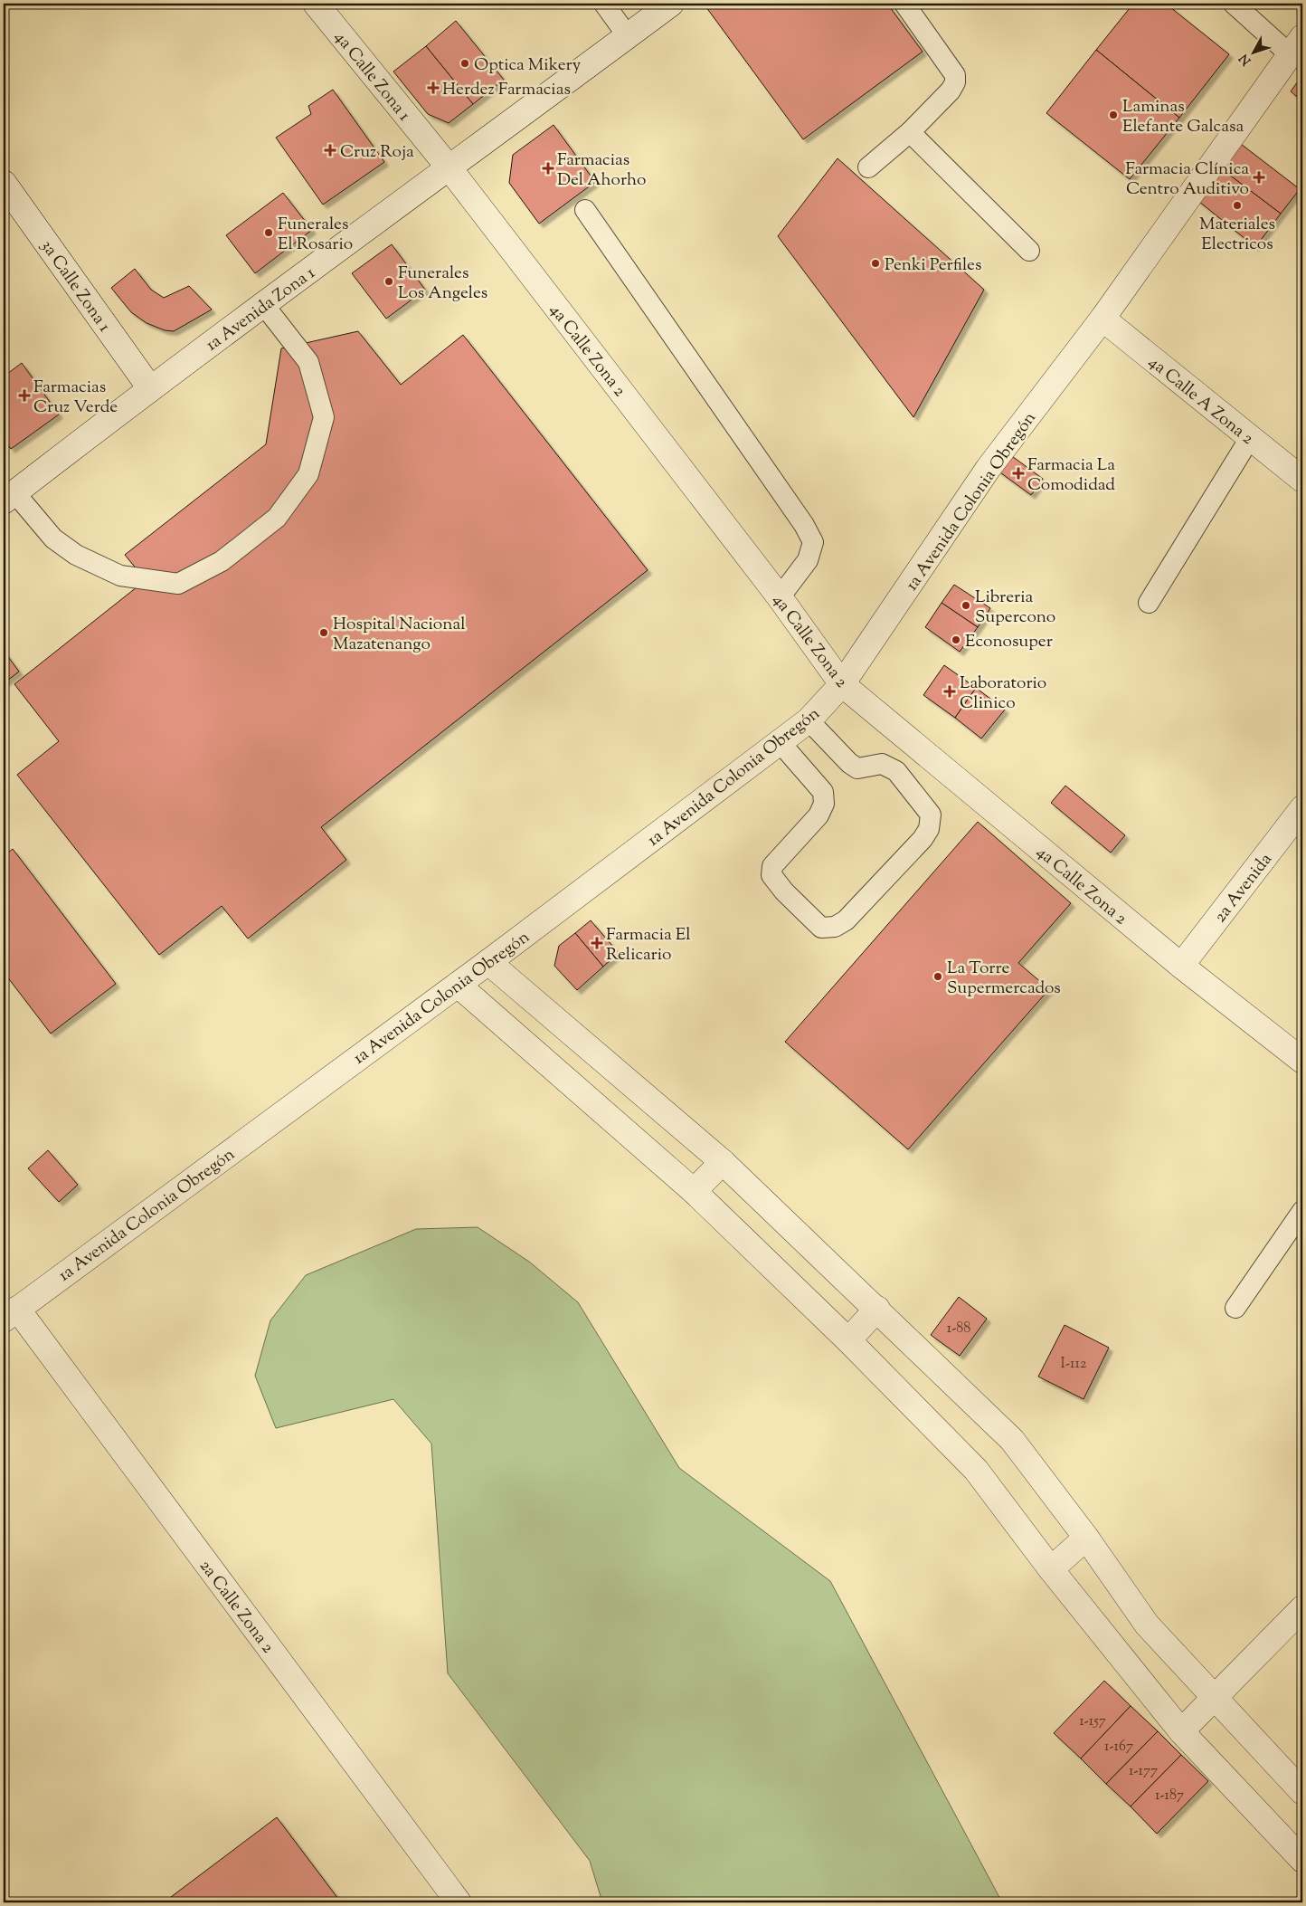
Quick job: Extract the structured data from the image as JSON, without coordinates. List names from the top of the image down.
{
  "streets": {
    "street": [
      "4a Calle Zona 1",
      "3a Calle Zona 1",
      "1a Avenida Zona 1",
      "4a Calle Zona 2",
      "4a Calle A Zona 2",
      "1a Avenida Colonia Obregón",
      "2a Avenida",
      "2a Calle Zona 2"
    ]
  },
  "crossings": [
    ["4a Calle Zona 1", "1a Avenida Zona 1"],
    ["4a Calle Zona 1", "4a Calle Zona 2"],
    ["3a Calle Zona 1", "1a Avenida Zona 1"],
    ["1a Avenida Zona 1", "4a Calle Zona 2"],
    ["4a Calle Zona 2", "1a Avenida Colonia Obregón"],
    ["4a Calle Zona 2", "2a Avenida"],
    ["4a Calle A Zona 2", "1a Avenida Colonia Obregón"],
    ["1a Avenida Colonia Obregón", "2a Calle Zona 2"]
  ],
  "places": {
    "other": [
      "Optica Mikery",
      "Laminas Elefante Galcasa",
      "Materiales Electricos",
      "Funerales El Rosario",
      "Penki Perfiles",
      "Funerales Los Angeles",
      "Libreria Supercono",
      "Hospital Nacional Mazatenango",
      "Econosuper",
      "La Torre Supermercados"
    ],
    "health": [
      "Herdez Farmacias",
      "Cruz Roja",
      "Farmacias Del Ahorho",
      "Farmacia Clínica Centro Auditivo",
      "Farmacias Cruz Verde",
      "Farmacia La Comodidad",
      "Laboratorio Clinico",
      "Farmacia El Relicario"
    ]
  },
  "house_numbers": [
    "1-88",
    "I-112",
    "1-157",
    "1-167",
    "1-177",
    "1-187"
  ],
  "north": "bottom left"
}
